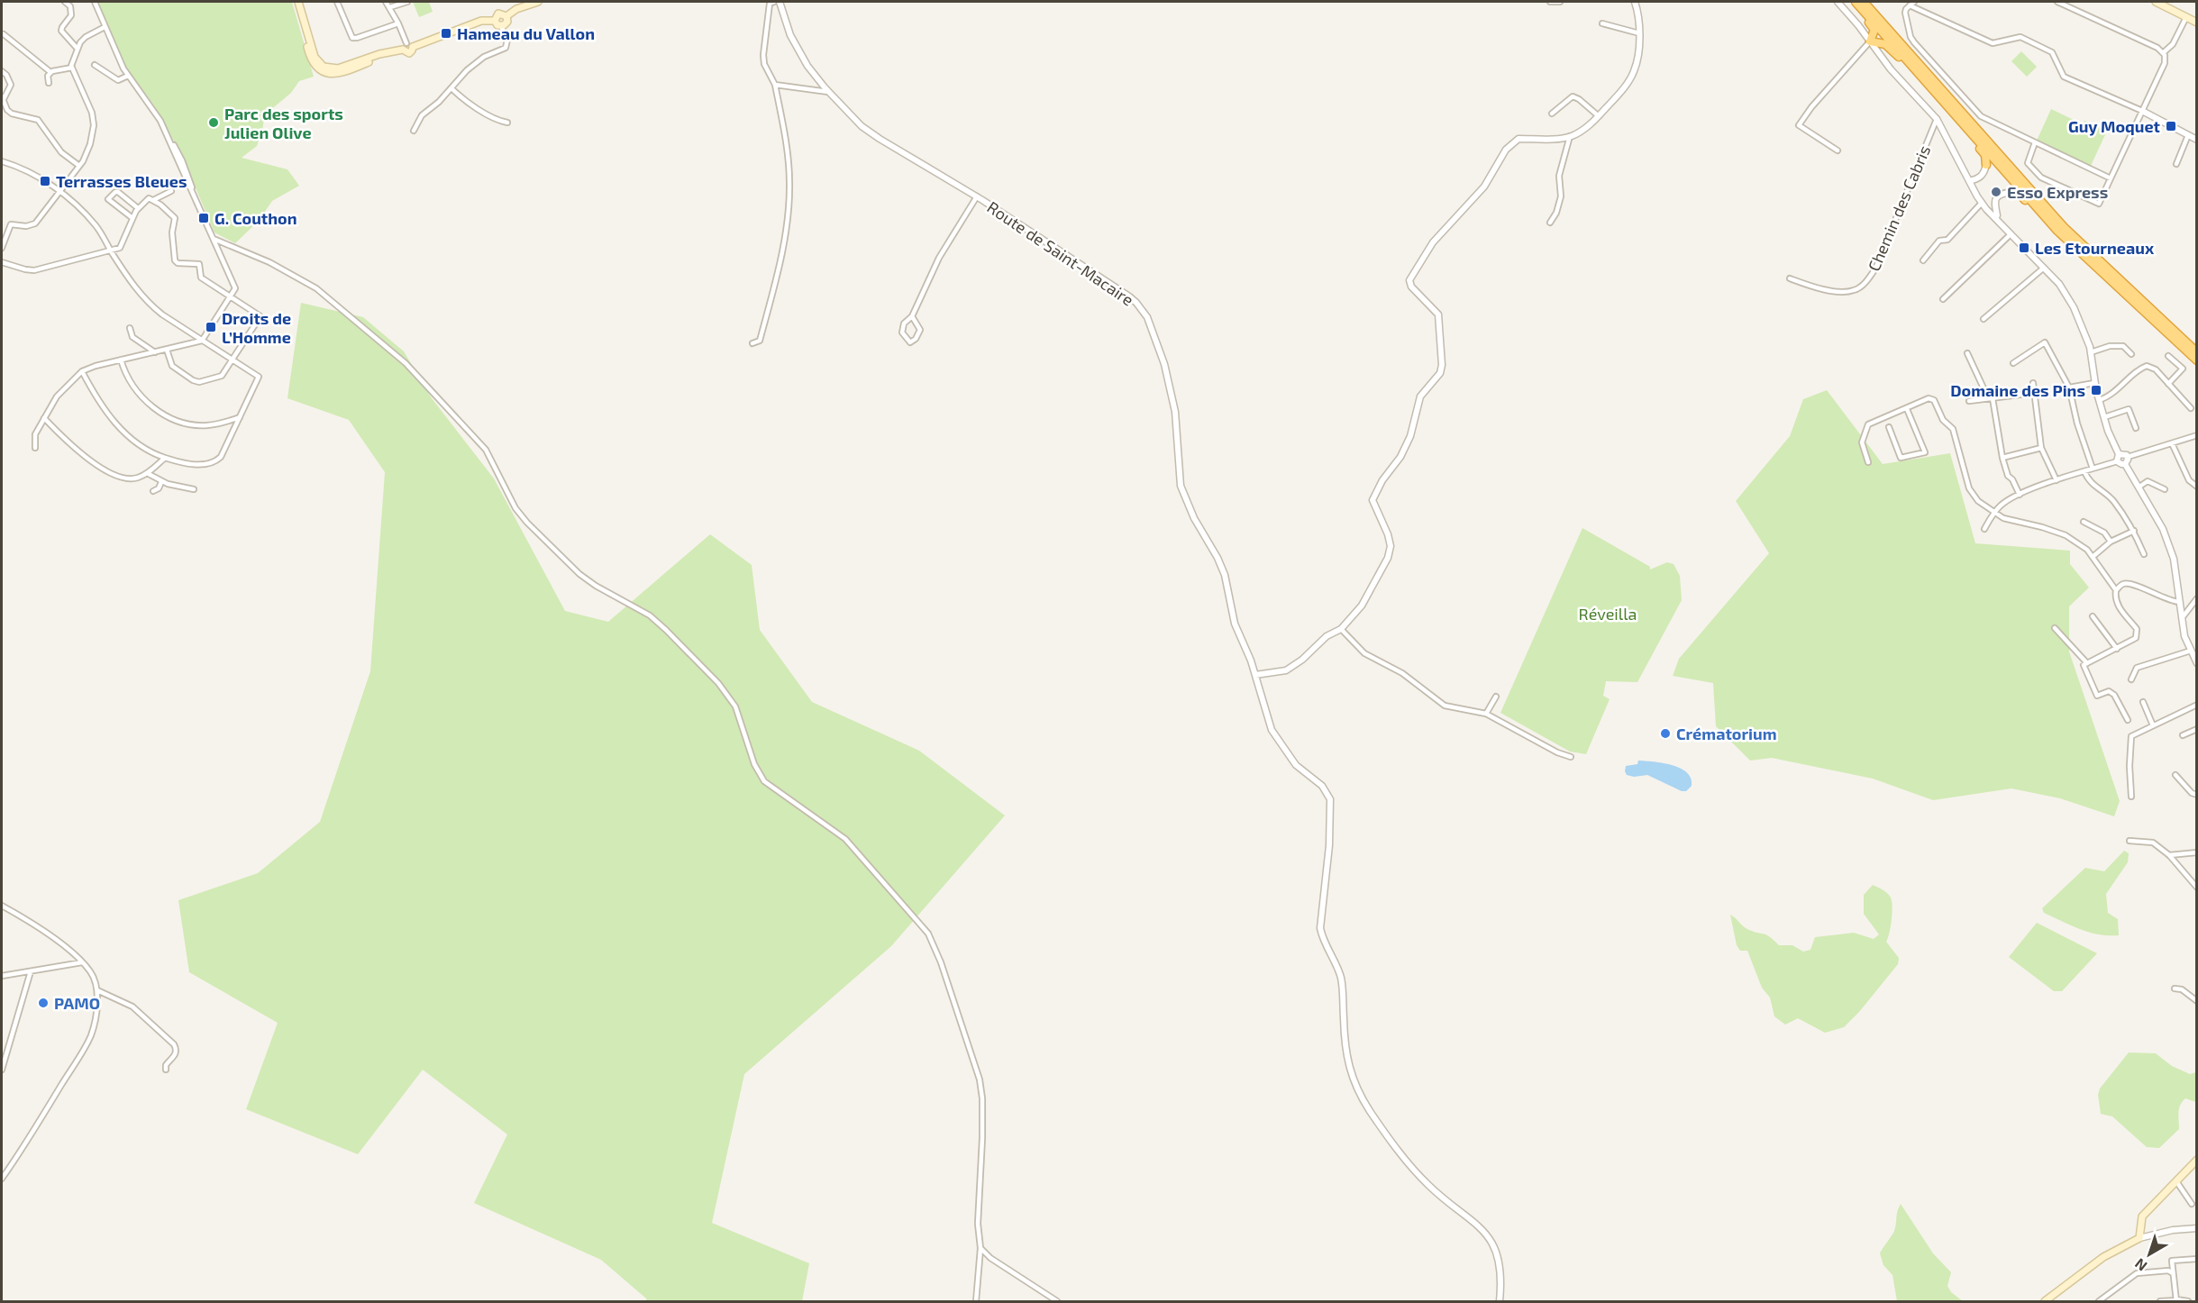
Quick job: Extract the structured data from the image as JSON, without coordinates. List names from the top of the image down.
{
  "streets": {
    "street": ["Chemin des Cabris", "Route de Saint-Macaire"]
  },
  "parks": ["Réveilla"],
  "places": {
    "transit": [
      "Hameau du Vallon",
      "Guy Moquet",
      "Terrasses Bleues",
      "G. Couthon",
      "Les Etourneaux",
      "Droits de L’Homme",
      "Domaine des Pins"
    ],
    "other": [
      "Parc des sports Julien Olive",
      "Esso Express",
      "Crématorium",
      "PAMO"
    ]
  },
  "north": "bottom left"
}
